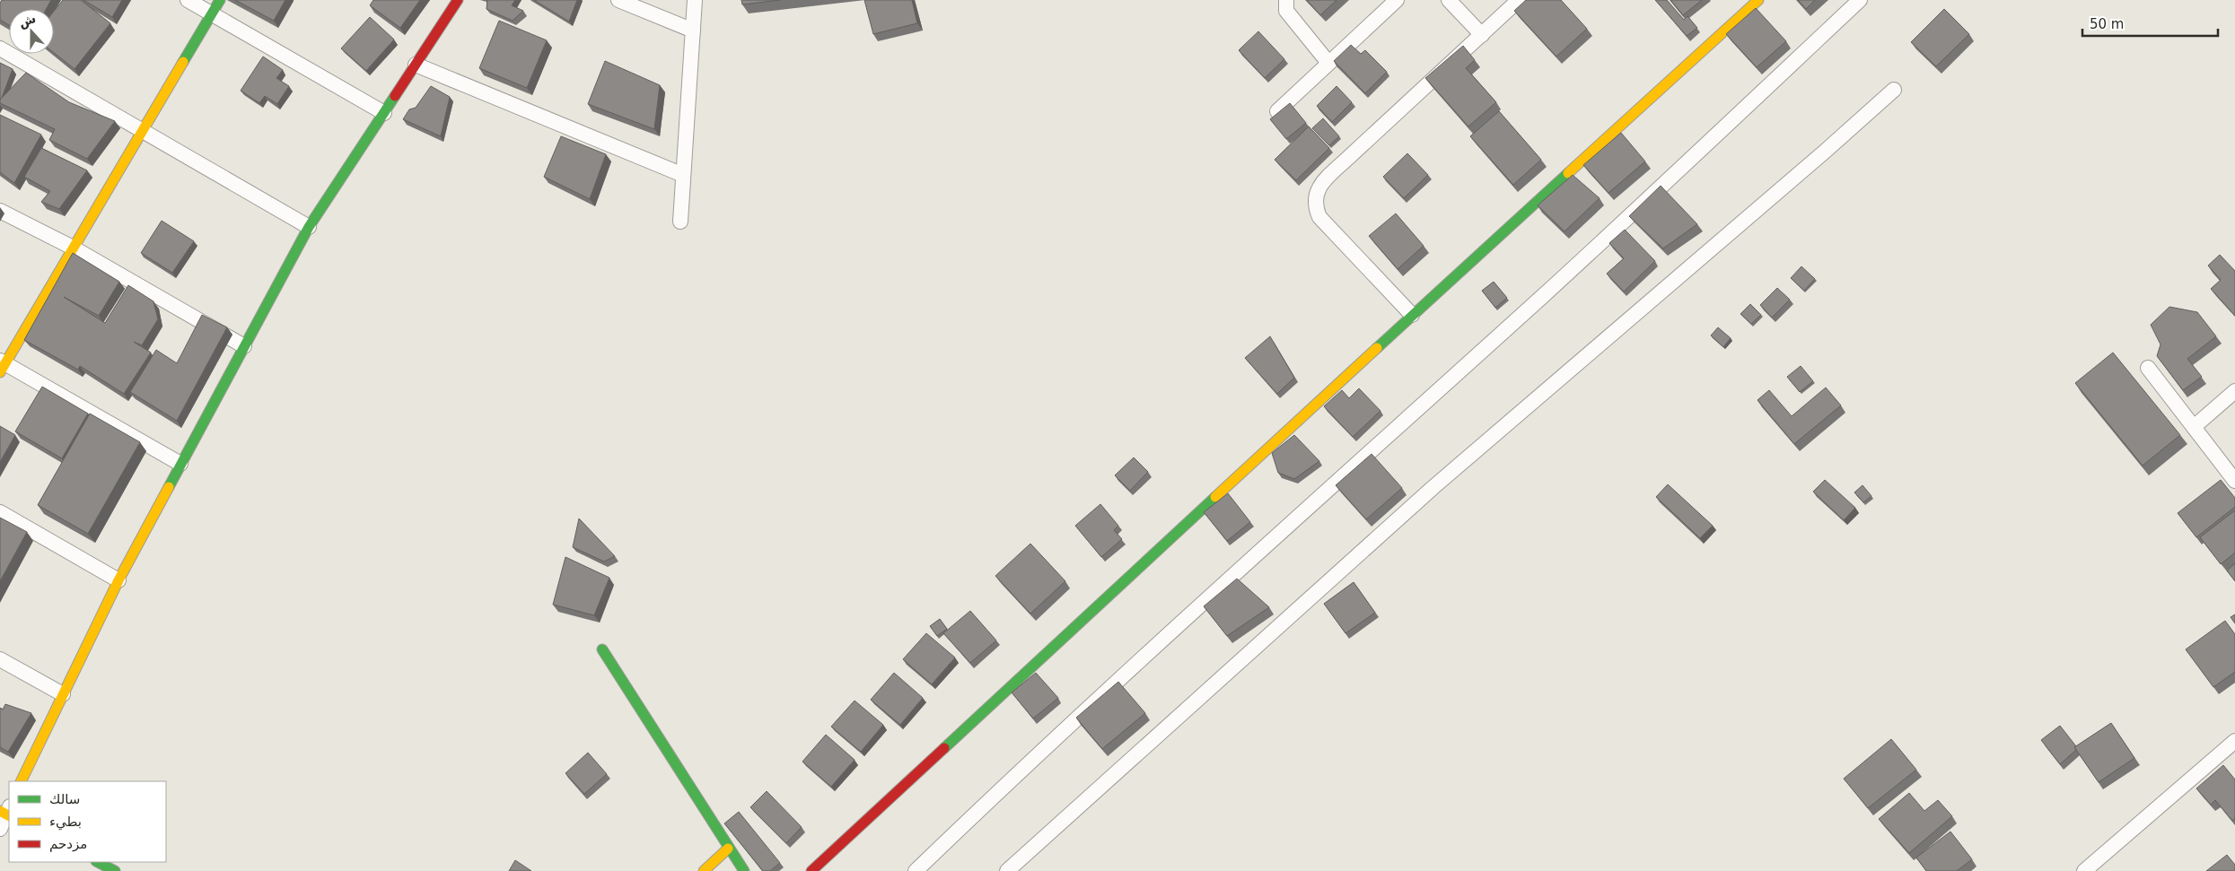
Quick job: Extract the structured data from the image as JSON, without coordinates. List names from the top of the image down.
{
  "legend": ["سالك", "بطيء", "مزدحم"],
  "scale_bar": "50 m",
  "north": "top"
}
